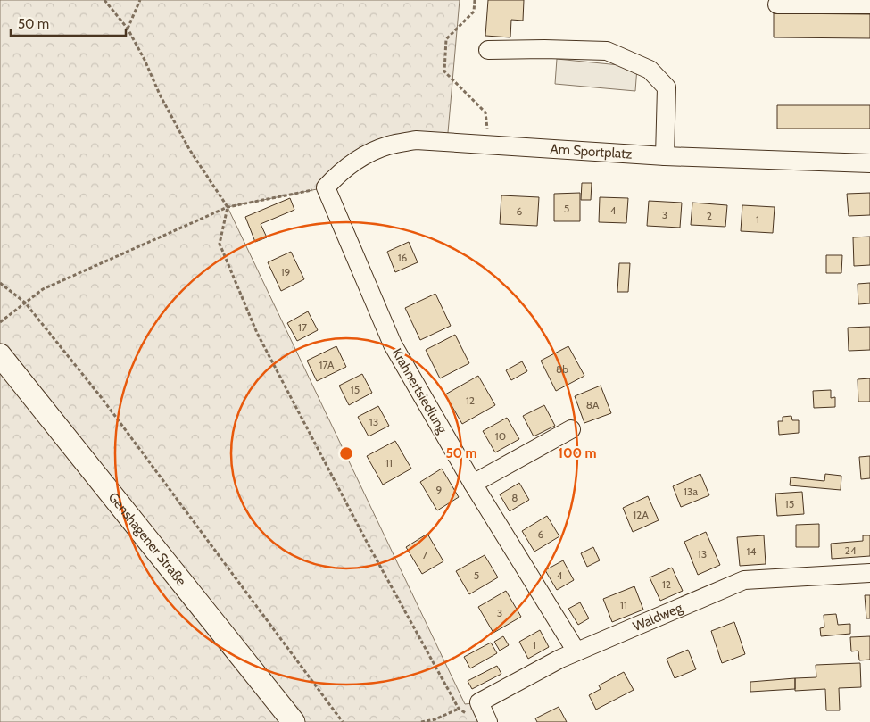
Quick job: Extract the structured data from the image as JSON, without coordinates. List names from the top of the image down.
{
  "streets": {
    "main road": ["Genshagener Straße"],
    "street": ["Am Sportplatz", "Krahnertsiedlung", "Waldweg"]
  },
  "crossings": [
    ["Am Sportplatz", "Krahnertsiedlung"],
    ["Krahnertsiedlung", "Waldweg"]
  ],
  "house_numbers": [
    "5",
    "4",
    "6",
    "3",
    "2",
    "1",
    "16",
    "19",
    "17",
    "17A",
    "8b",
    "15",
    "12",
    "8A",
    "13",
    "10",
    "11",
    "9",
    "13a",
    "8",
    "15",
    "12A",
    "6",
    "24",
    "14",
    "13",
    "7",
    "5",
    "4",
    "12",
    "11",
    "3",
    "1"
  ],
  "scale_bar": "50 m",
  "rings": ["50 m", "100 m"]
}
